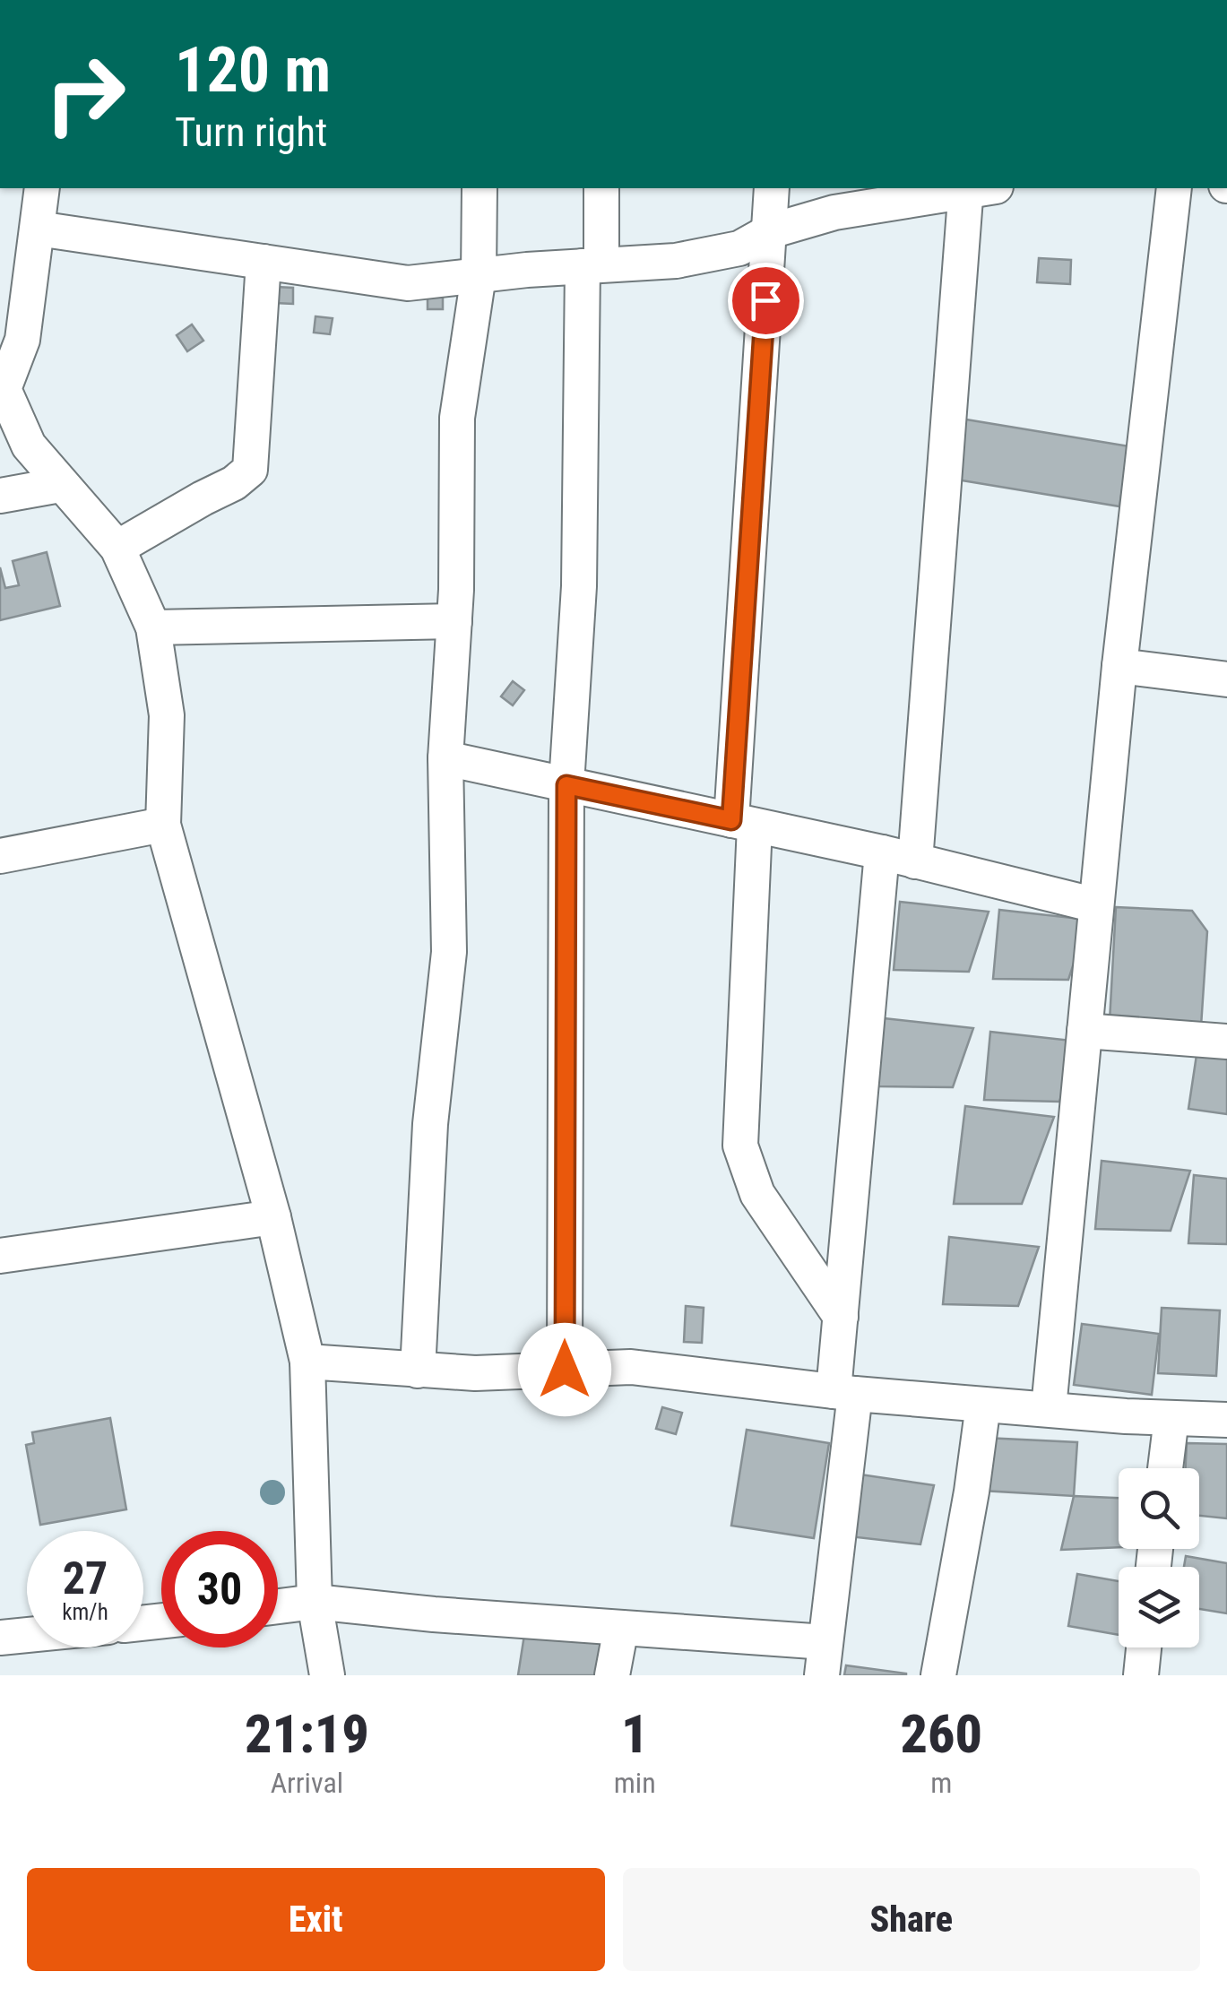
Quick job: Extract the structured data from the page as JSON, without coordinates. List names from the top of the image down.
{
  "page": {
    "turn": ["120 m", "Turn right"],
    "speed": "27 km/h",
    "limit": "30",
    "eta": [
      "21:19",
      "Arrival",
      "1",
      "min",
      "260",
      "m"
    ],
    "buttons": ["Exit", "Share"]
  }
}
